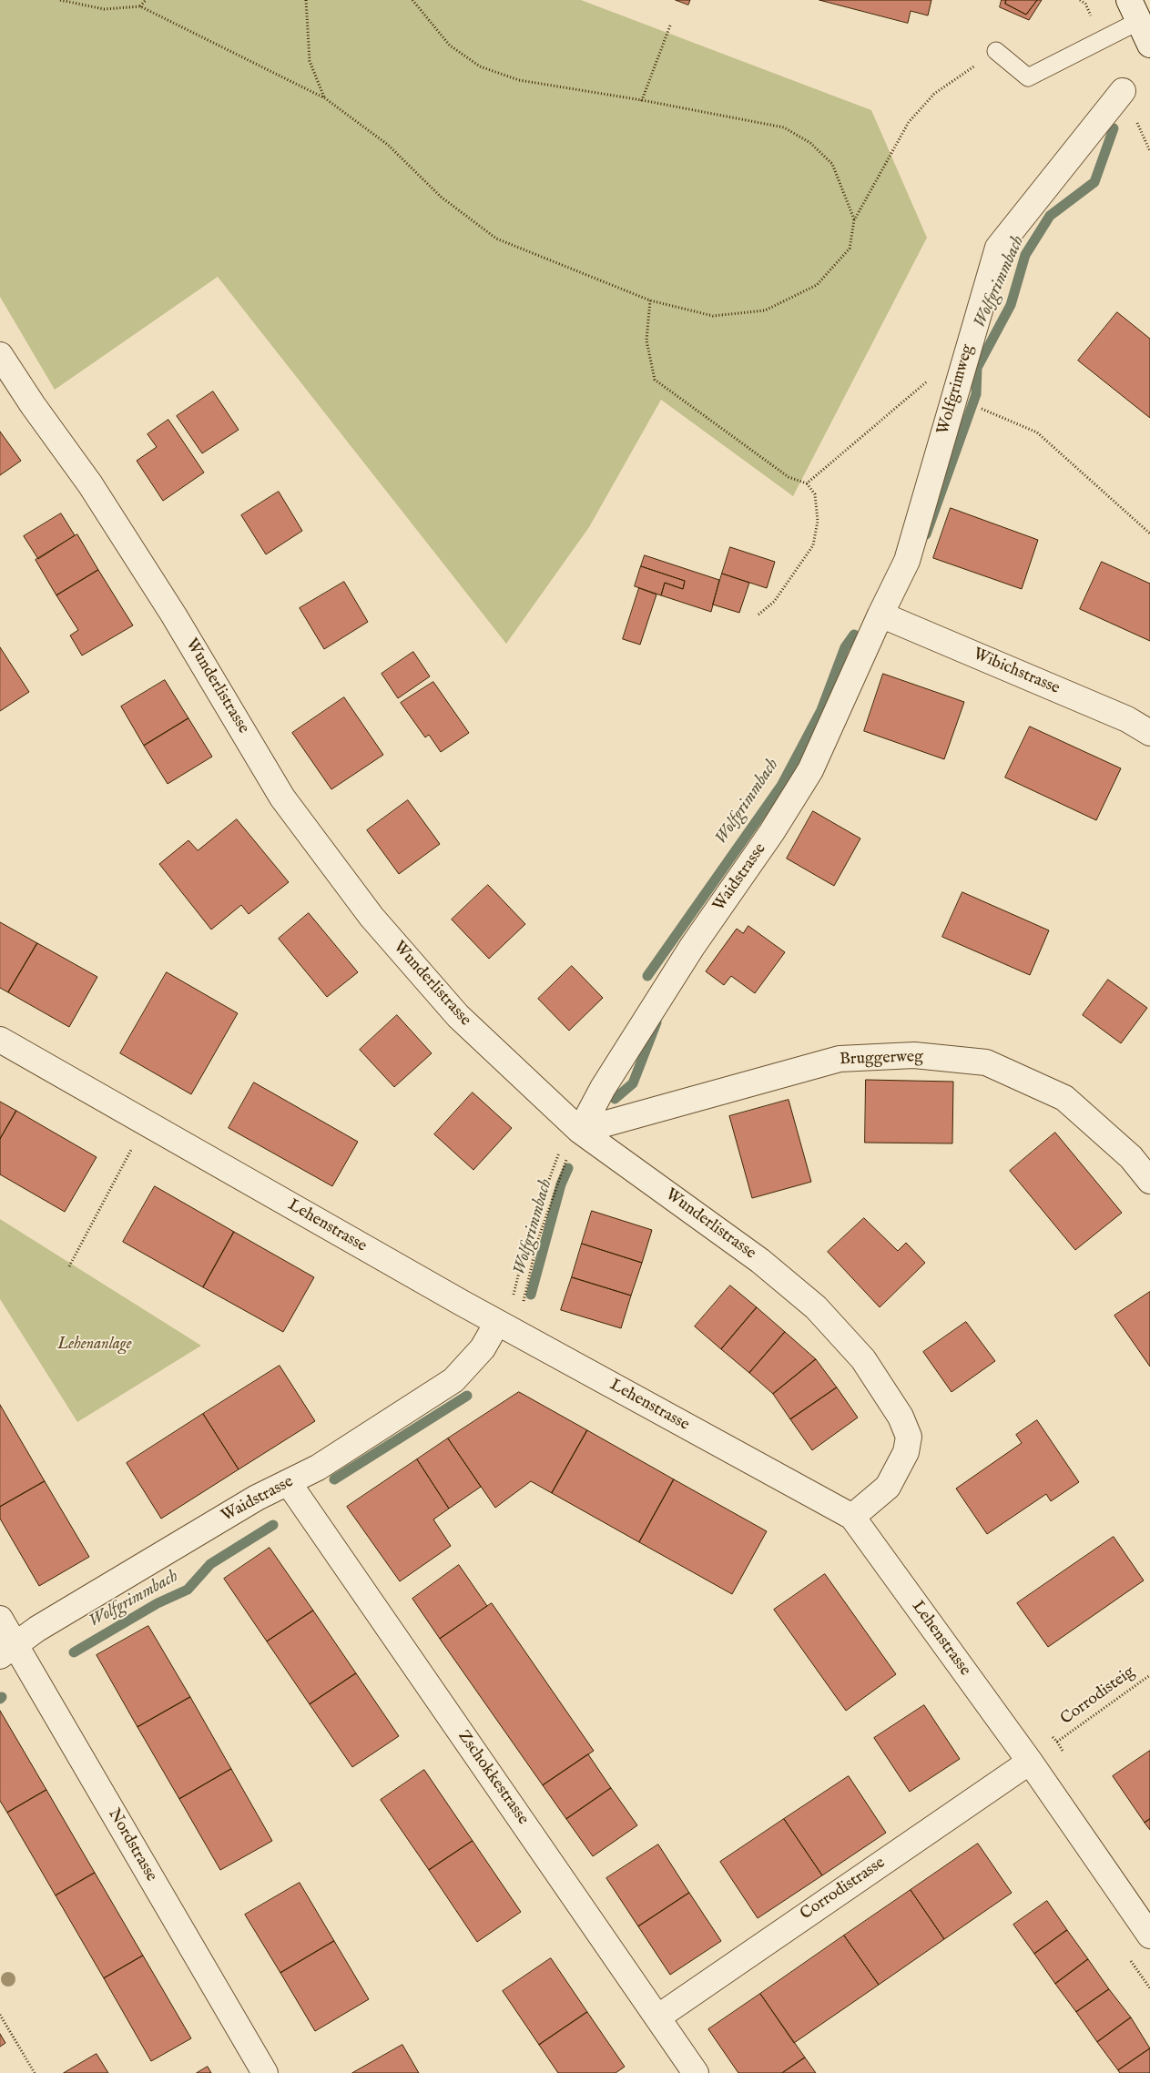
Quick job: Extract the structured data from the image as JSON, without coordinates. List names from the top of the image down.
{
  "streets": {
    "street": [
      "Wolfgrimweg",
      "Wibichstrasse",
      "Wunderlistrasse",
      "Waidstrasse",
      "Bruggerweg",
      "Lehenstrasse",
      "Zschokkestrasse",
      "Nordstrasse",
      "Corrodistrasse"
    ],
    "path": ["Corrodisteig"]
  },
  "crossings": [
    ["Wolfgrimweg", "Wibichstrasse"],
    ["Wolfgrimweg", "Waidstrasse"],
    ["Wibichstrasse", "Waidstrasse"],
    ["Wunderlistrasse", "Waidstrasse"],
    ["Wunderlistrasse", "Bruggerweg"],
    ["Wunderlistrasse", "Lehenstrasse"],
    ["Waidstrasse", "Bruggerweg"],
    ["Waidstrasse", "Lehenstrasse"],
    ["Waidstrasse", "Zschokkestrasse"],
    ["Waidstrasse", "Nordstrasse"],
    ["Lehenstrasse", "Corrodistrasse"],
    ["Zschokkestrasse", "Corrodistrasse"]
  ],
  "water": ["Wolfgrimmbach"],
  "parks": ["Lehenanlage"]
}
